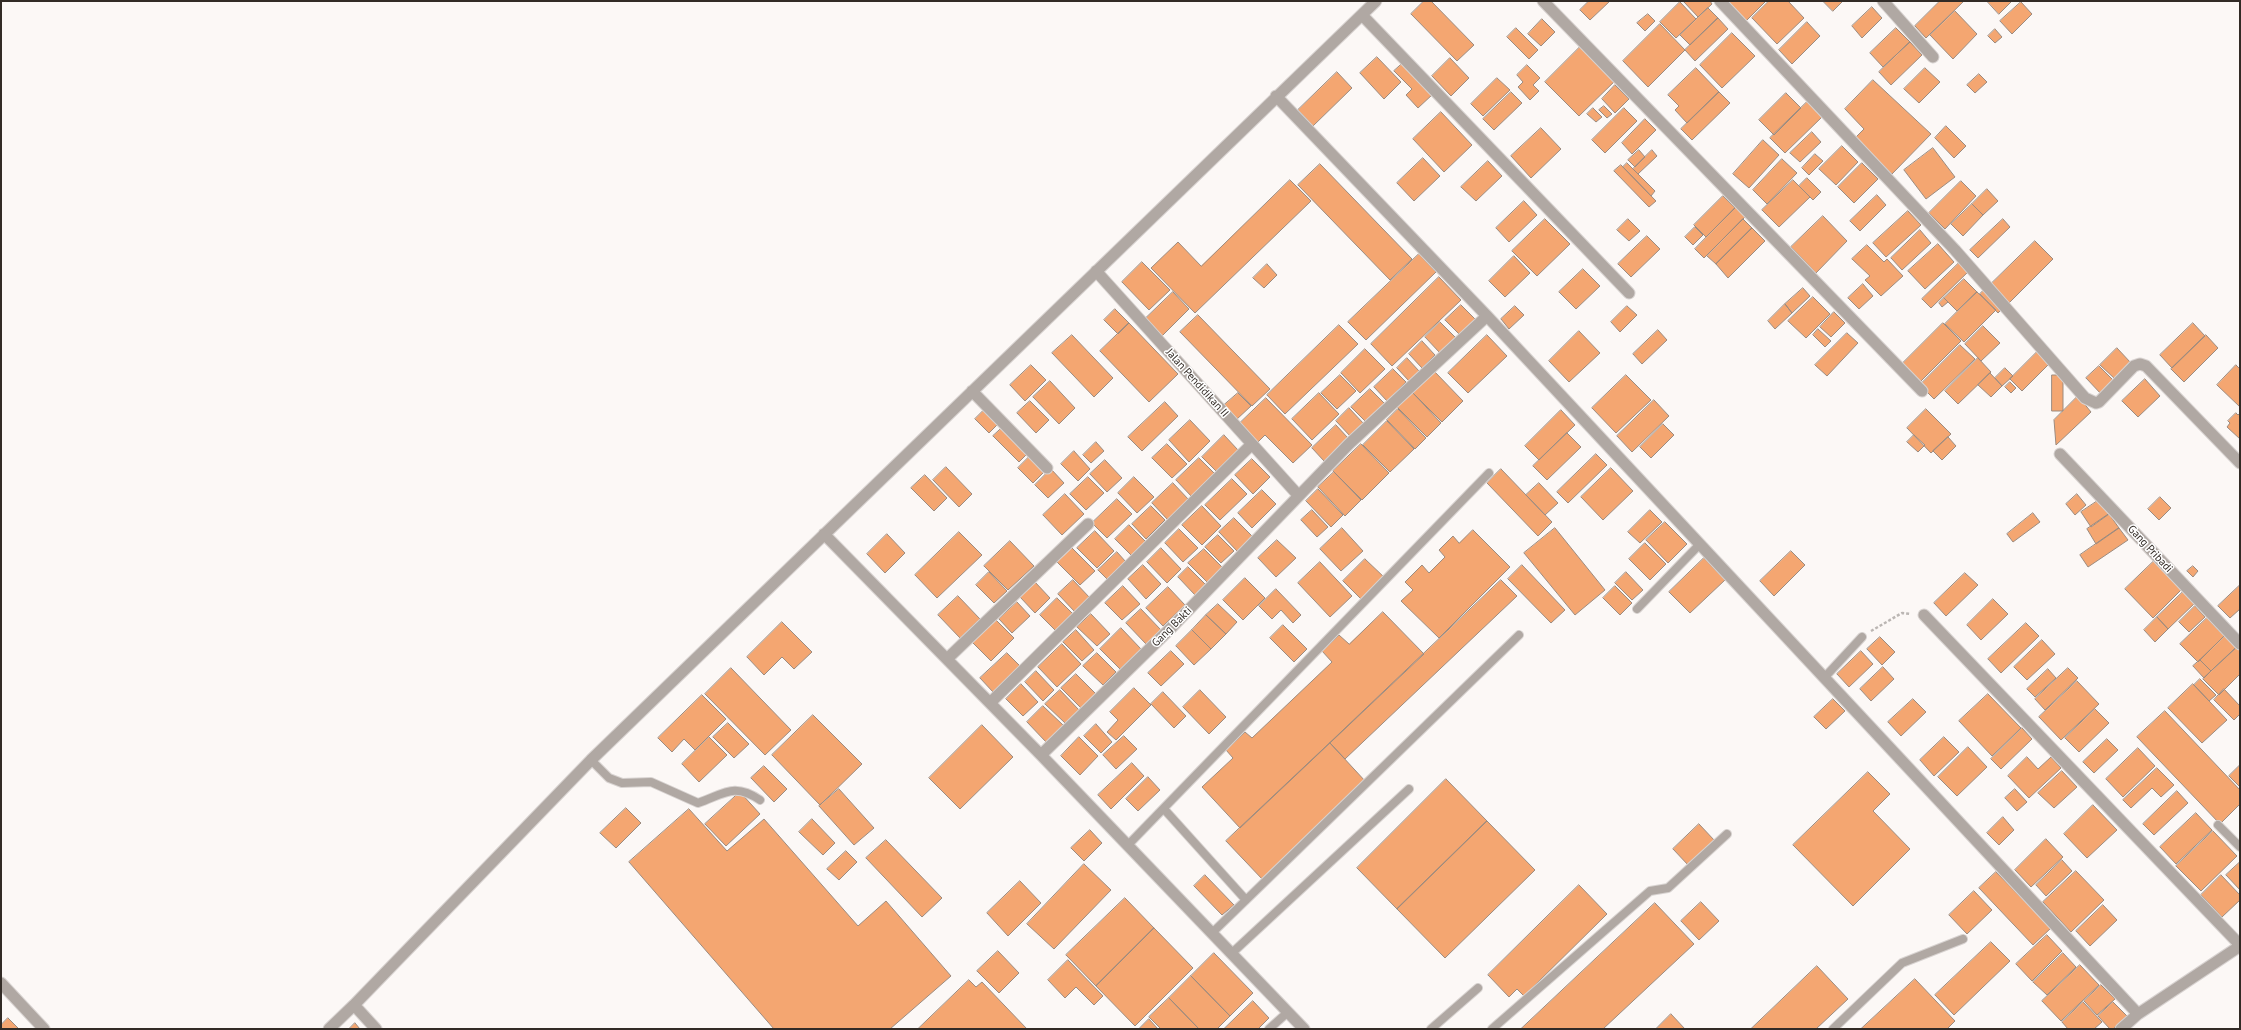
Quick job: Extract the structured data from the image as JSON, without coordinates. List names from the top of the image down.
{
  "streets": {
    "street": ["Jalan Pendidikan II", "Gang Pribadi", "Gang Bakti"]
  },
  "crossings": [
    ["Jalan Pendidikan II", "Gang Bakti"]
  ]
}
